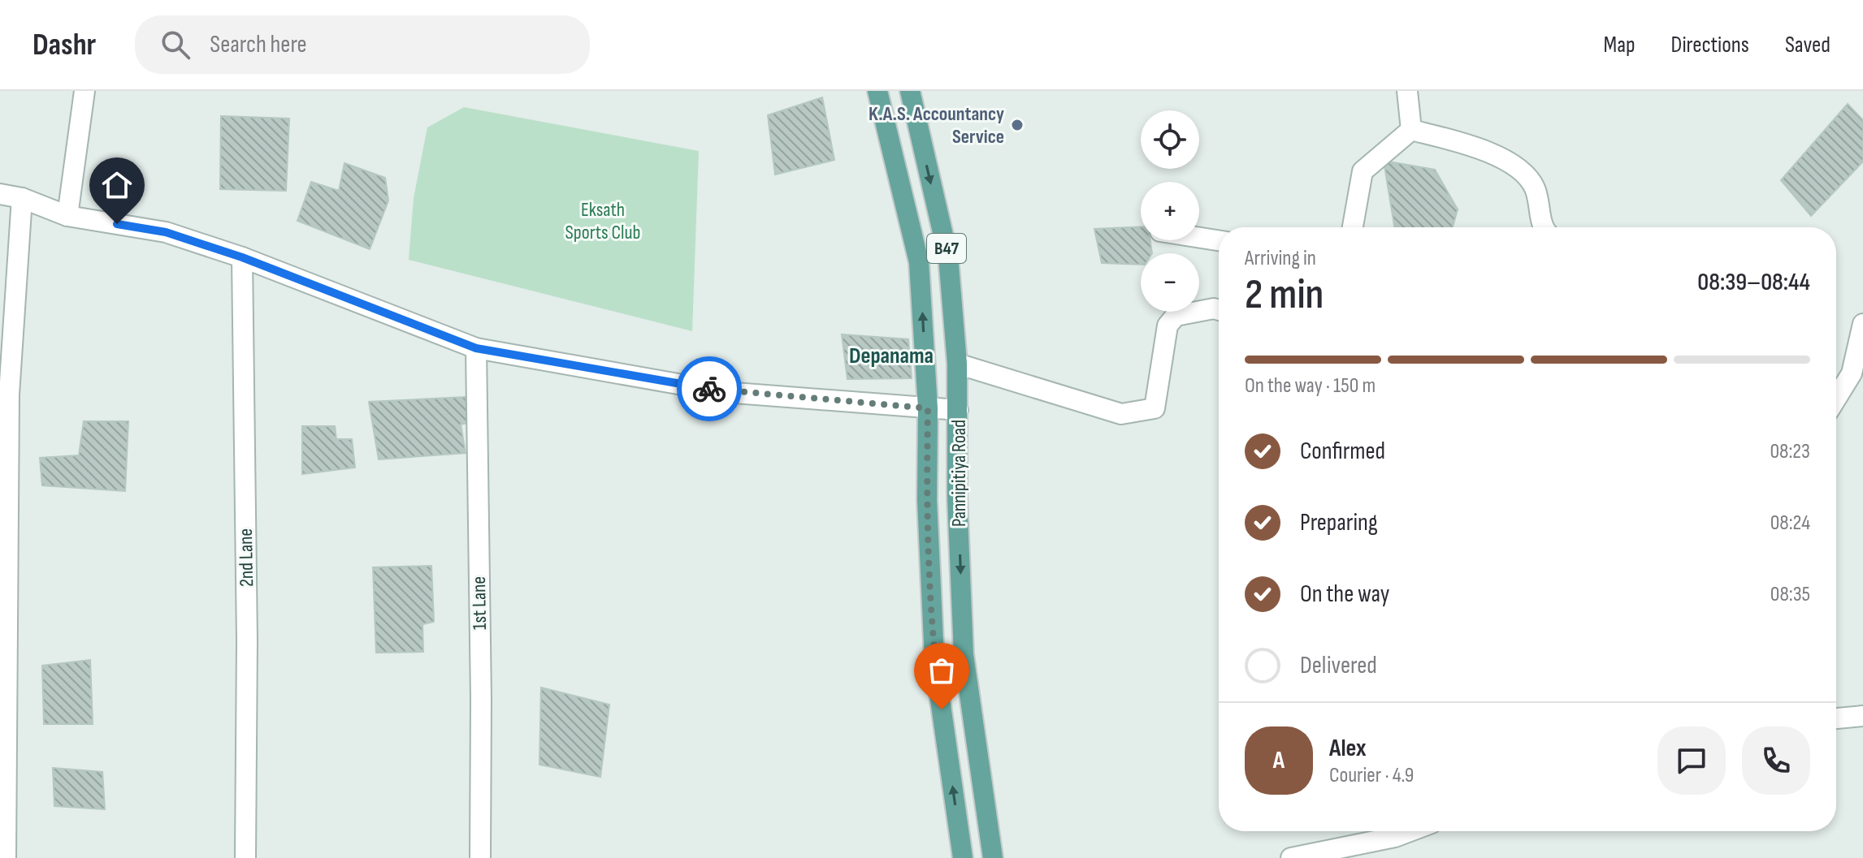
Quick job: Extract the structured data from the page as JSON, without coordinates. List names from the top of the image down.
{
  "streets": {
    "main road": ["B47", "Pannipitiya Road"],
    "street": ["2nd Lane", "1st Lane"]
  },
  "districts": ["Depanama"],
  "parks": ["Eksath Sports Club"],
  "places": ["K.A.S. Accountancy Service"],
  "page": {
    "header": "Dashr",
    "search": "Search here",
    "nav": ["Map", "Directions", "Saved"],
    "map_buttons": ["+", "−"],
    "heading": ["2 min", "Arriving in", "08:39–08:44"],
    "panel": ["Alex", "Courier · 4.9"],
    "bar": "On the way · 150 m",
    "list": [
      ["Confirmed", "08:23"],
      ["Preparing", "08:24"],
      ["On the way", "08:35"],
      "Delivered"
    ],
    "round": "A"
  }
}
